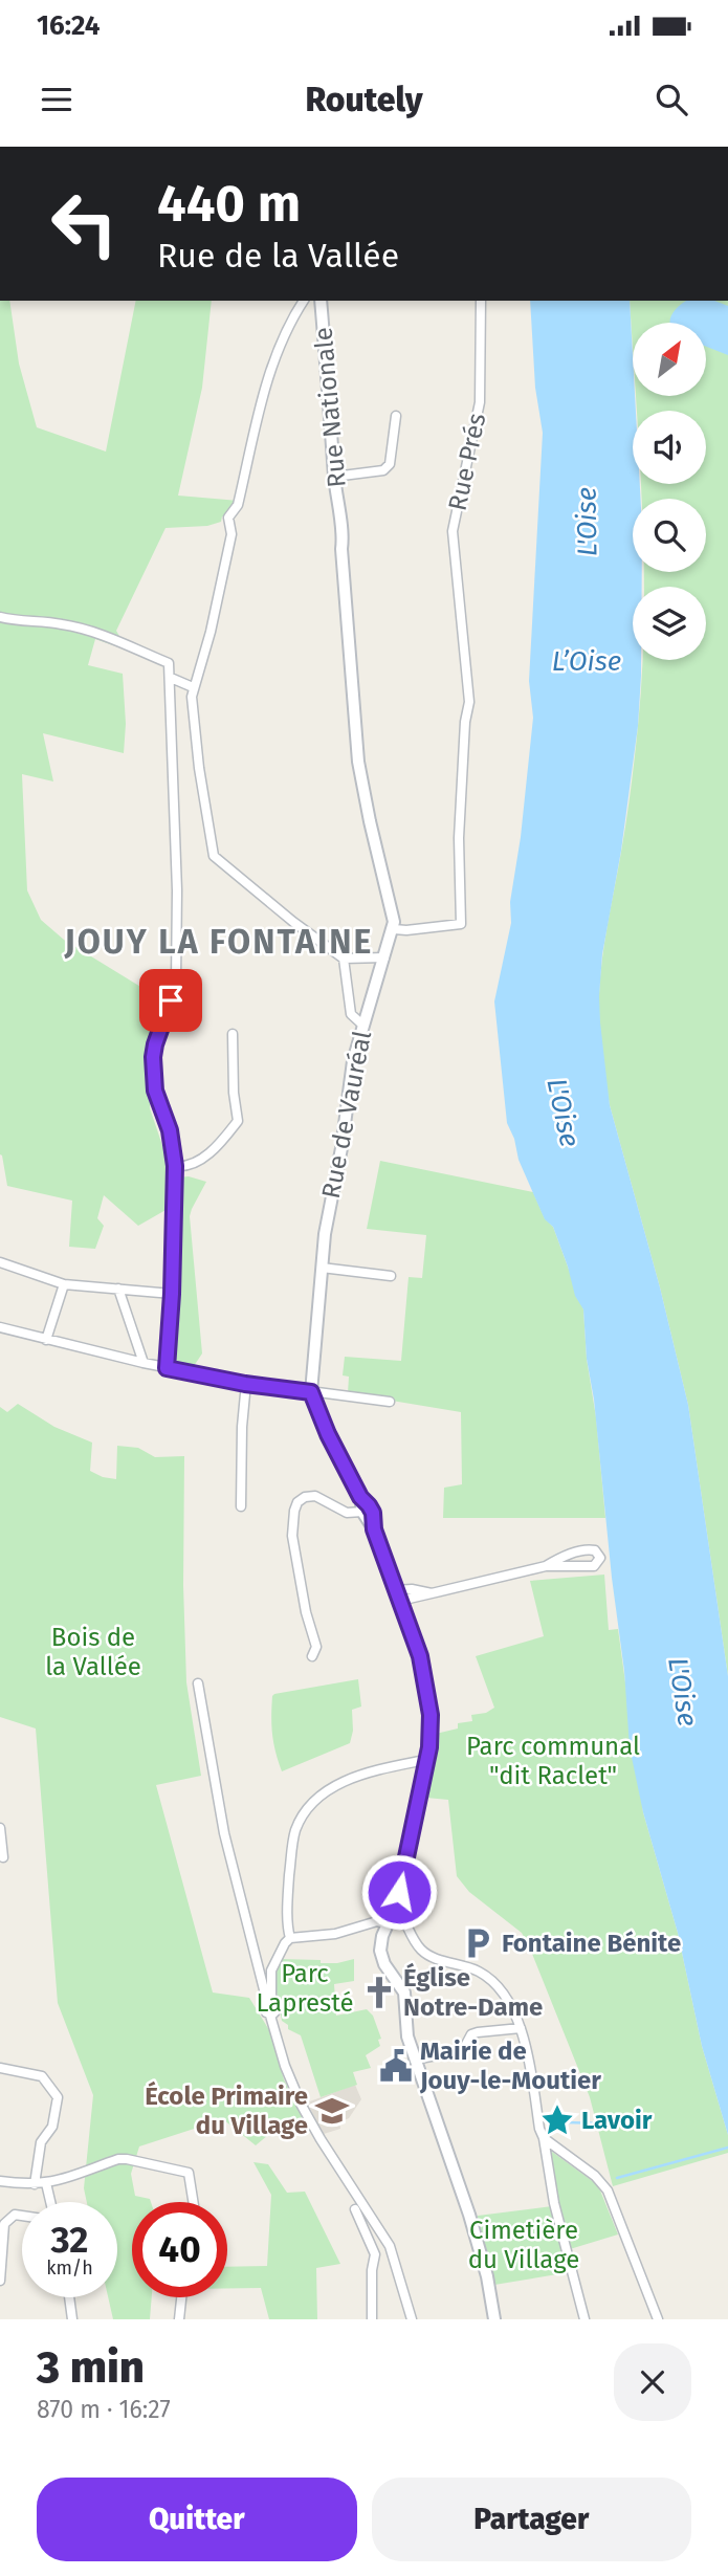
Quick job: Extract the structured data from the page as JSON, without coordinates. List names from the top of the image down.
{
  "streets": {
    "street": ["Rue Nationale", "Rue Prés", "Rue de Vauréal"]
  },
  "crossings": [
    ["Rue Nationale", "Rue Prés"],
    ["Rue Nationale", "Rue de Vauréal"],
    ["Rue Prés", "Rue de Vauréal"]
  ],
  "districts": ["JOUY LA FONTAINE"],
  "water": ["L'Oise", "L’Oise"],
  "parks": [
    "Bois de la Vallée",
    "Parc communal \"dit Raclet\"",
    "Parc Lapresté",
    "Cimetière du Village"
  ],
  "places": {
    "parking": ["Fontaine Bénite"],
    "church": ["Église Notre-Dame"],
    "public building": ["Mairie de Jouy-le-Moutier"],
    "school or university": ["École Primaire du Village"],
    "place": ["Lavoir"]
  },
  "north": "top right",
  "page": {
    "status": "16:24",
    "header": "Routely",
    "turn": ["440 m", "Rue de la Vallée"],
    "speed": "32 km/h",
    "limit": "40",
    "heading": ["3 min", "870 m · 16:27"],
    "buttons": ["Quitter", "Partager"]
  }
}
